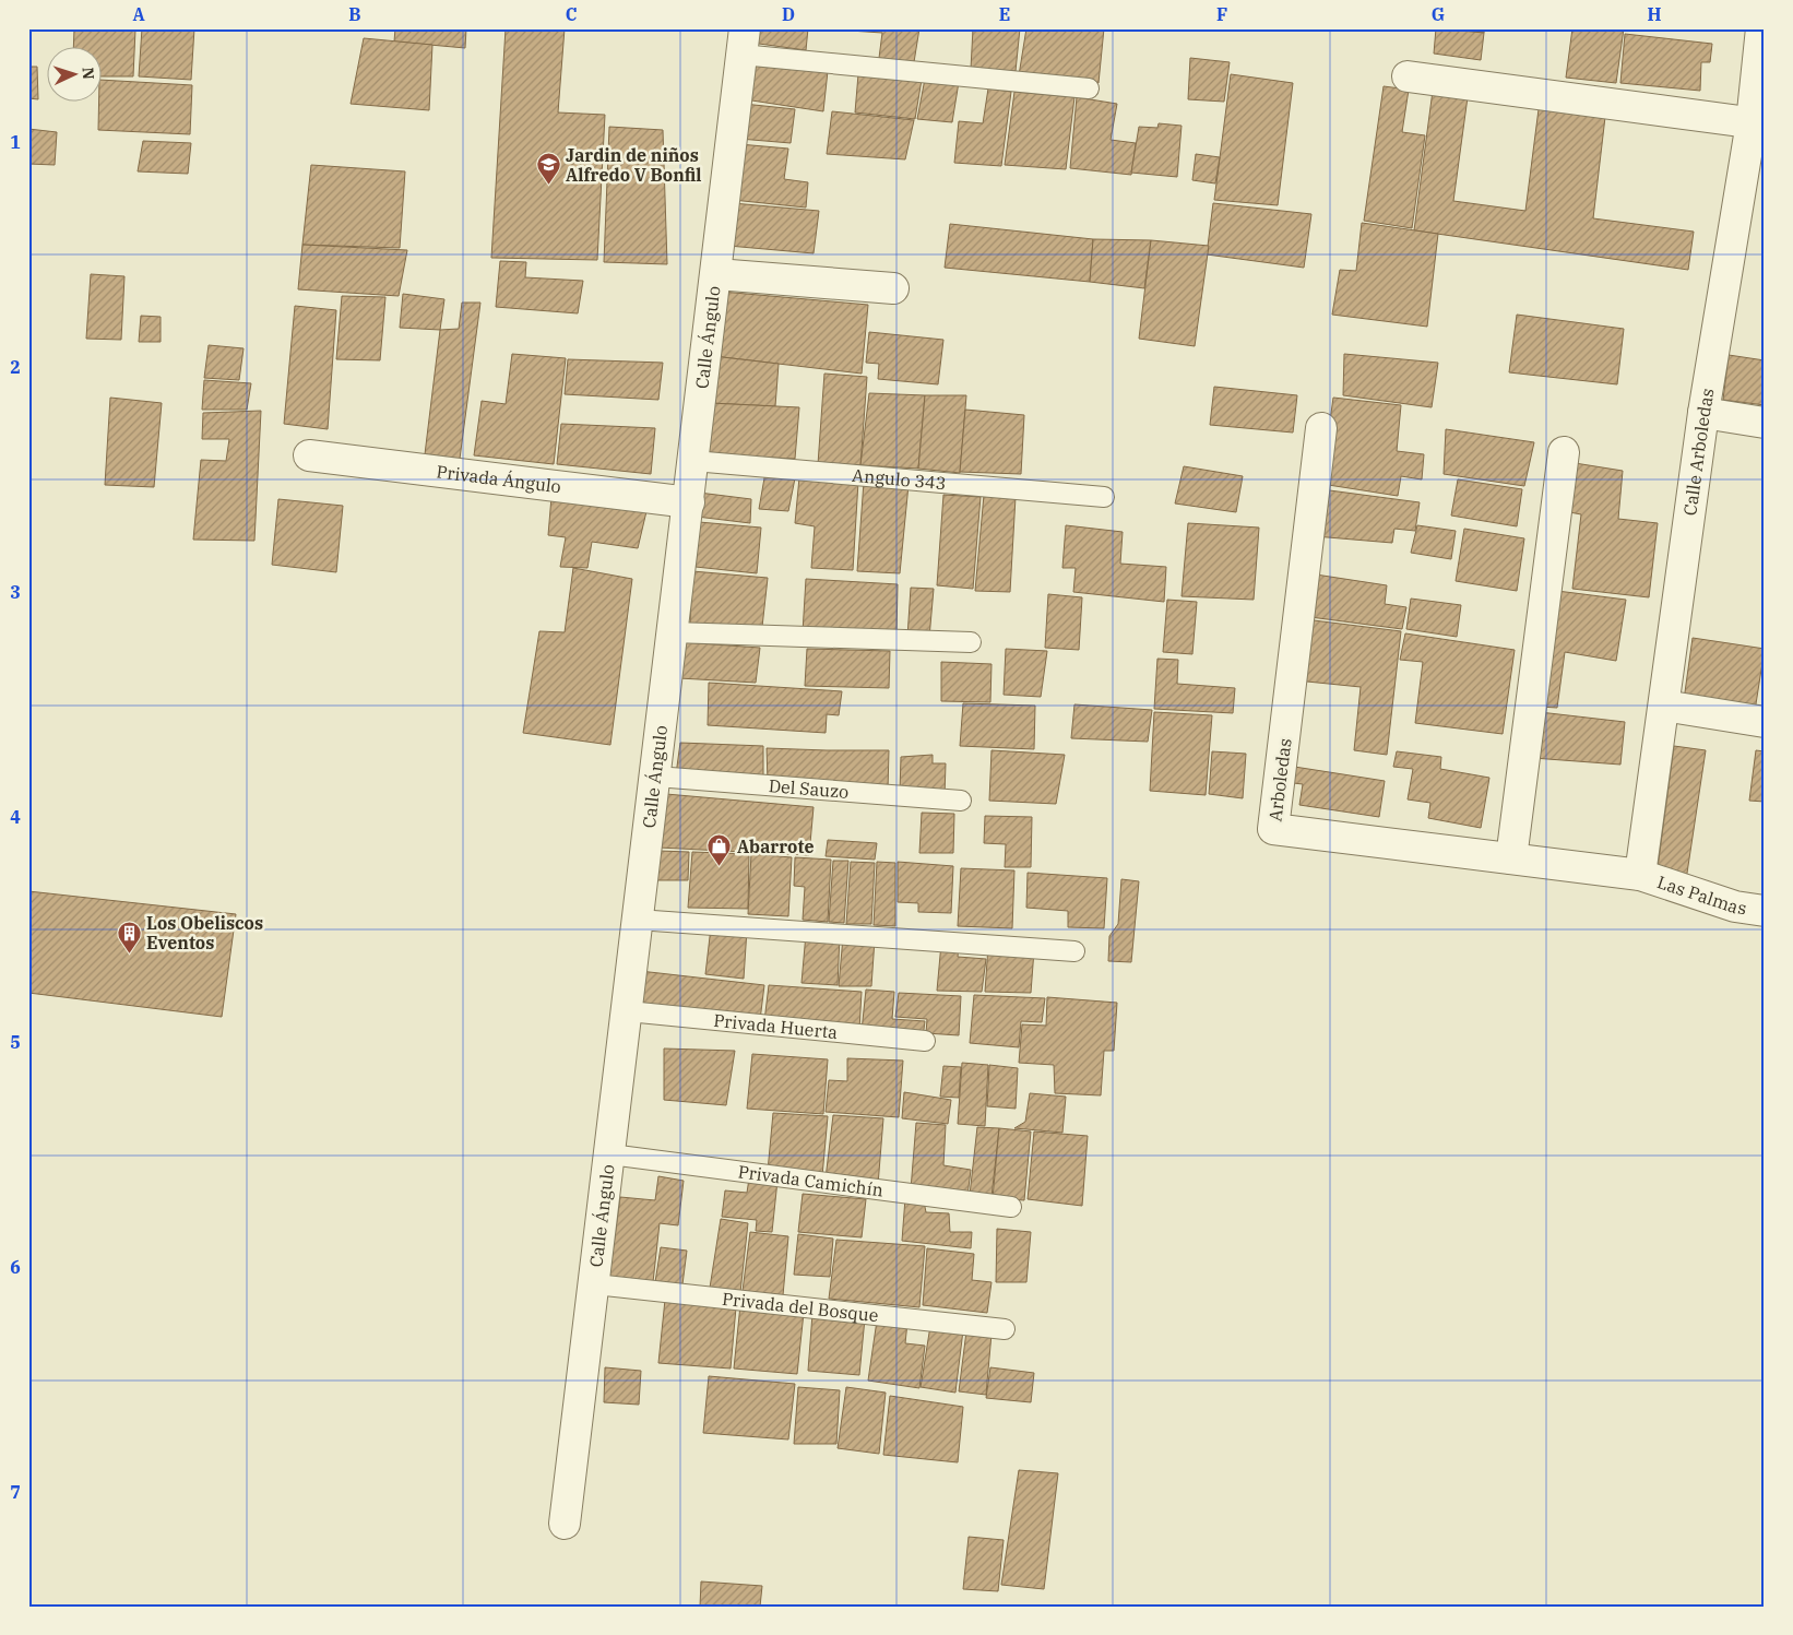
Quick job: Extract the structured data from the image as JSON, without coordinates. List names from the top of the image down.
{
  "streets": {
    "street": [
      "Calle Ángulo",
      "Calle Arboledas",
      "Privada Ángulo",
      "Arboledas",
      "Las Palmas"
    ],
    "lane": [
      "Angulo 343",
      "Del Sauzo",
      "Privada Huerta",
      "Privada Camichín",
      "Privada del Bosque"
    ]
  },
  "crossings": [
    ["Calle Ángulo", "Privada Ángulo"],
    ["Calle Ángulo", "Angulo 343"],
    ["Calle Ángulo", "Del Sauzo"],
    ["Calle Ángulo", "Privada Huerta"],
    ["Calle Ángulo", "Privada Camichín"],
    ["Calle Ángulo", "Privada del Bosque"],
    ["Calle Arboledas", "Arboledas"],
    ["Calle Arboledas", "Las Palmas"],
    ["Arboledas", "Las Palmas"]
  ],
  "places": {
    "school or university": ["Jardin de niños Alfredo V Bonfil"],
    "shop": ["Abarrote"],
    "building": ["Los Obeliscos Eventos"]
  },
  "north": "right",
  "grid": {
    "columns": [
      "A",
      "B",
      "C",
      "D",
      "E",
      "F",
      "G",
      "H"
    ],
    "rows": [
      "1",
      "2",
      "3",
      "4",
      "5",
      "6",
      "7"
    ]
  }
}
